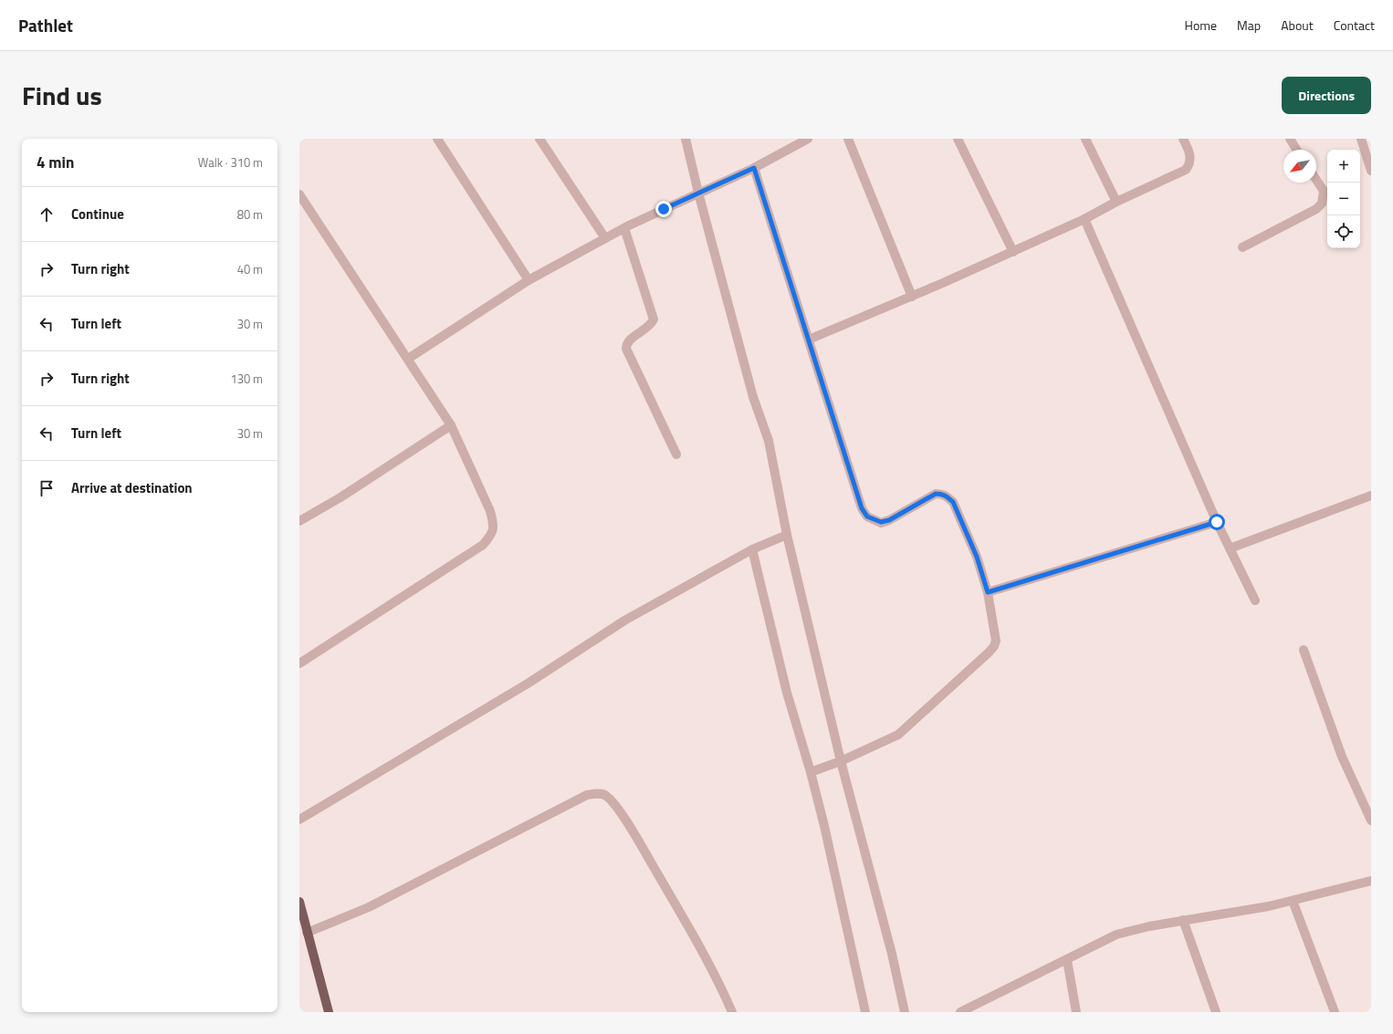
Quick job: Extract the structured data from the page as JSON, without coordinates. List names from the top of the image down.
{
  "north": "bottom left",
  "page": {
    "header": "Pathlet",
    "nav": [
      "Home",
      "Map",
      "About",
      "Contact"
    ],
    "title": "Find us",
    "buttons": "Directions",
    "heading": ["4 min", "Walk · 310 m"],
    "map_buttons": ["+", "−"],
    "list": [
      ["Continue", "80 m"],
      ["Turn right", "40 m"],
      ["Turn left", "30 m"],
      ["Turn right", "130 m"],
      ["Turn left", "30 m"],
      "Arrive at destination"
    ]
  }
}
